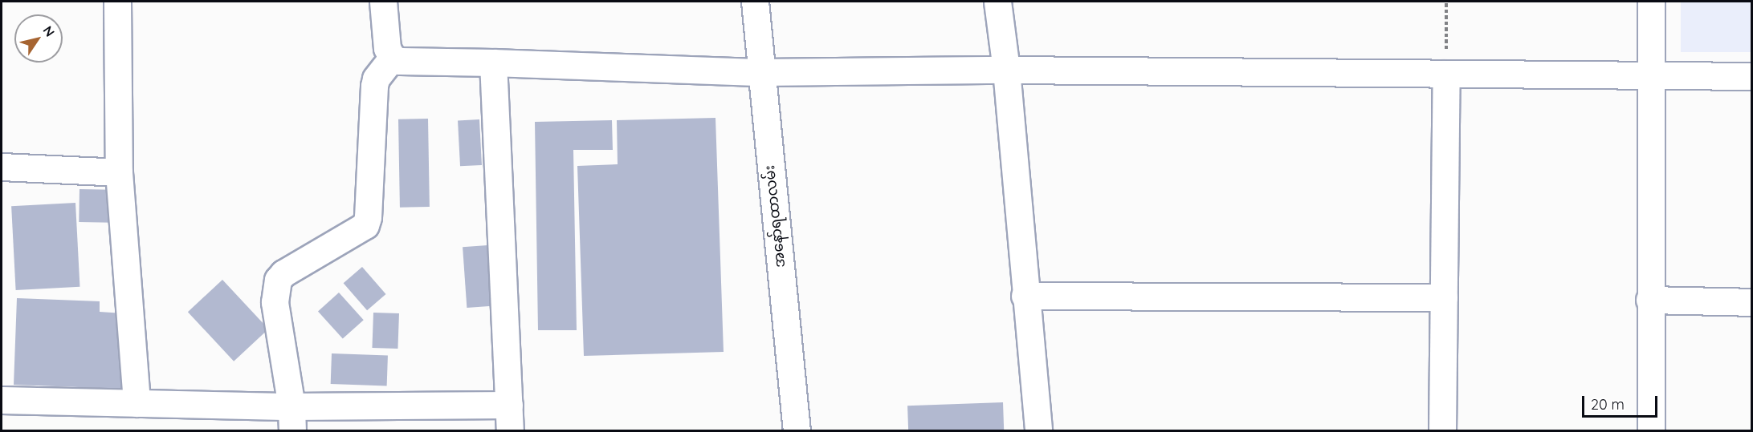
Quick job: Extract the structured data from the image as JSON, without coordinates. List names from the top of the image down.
{
  "streets": {
    "street": ["အနော်ရထာလမ်း"]
  },
  "scale_bar": "20 m",
  "north": "top right"
}
